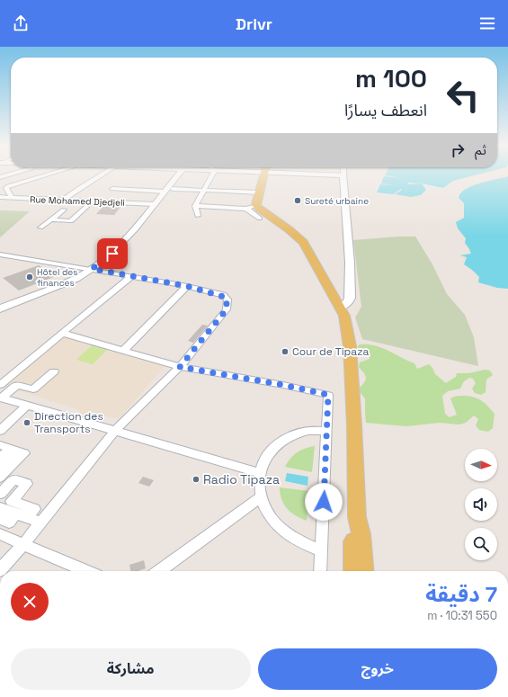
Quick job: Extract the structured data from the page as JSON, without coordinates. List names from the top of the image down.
{
  "streets": {
    "street": ["Rue Mohamed Djedjeli"]
  },
  "places": [
    "Sureté urbaine",
    "Hôtel des finances",
    "Cour de Tipaza",
    "Direction des Transports",
    "Radio Tipaza"
  ],
  "north": "right",
  "page": {
    "header": "Drivr",
    "turn": ["100 m", "انعطف يسارًا"],
    "then": "ثم",
    "heading": ["7 دقيقة", "550 m · 10:31"],
    "buttons": ["خروج", "مشاركة"]
  }
}
